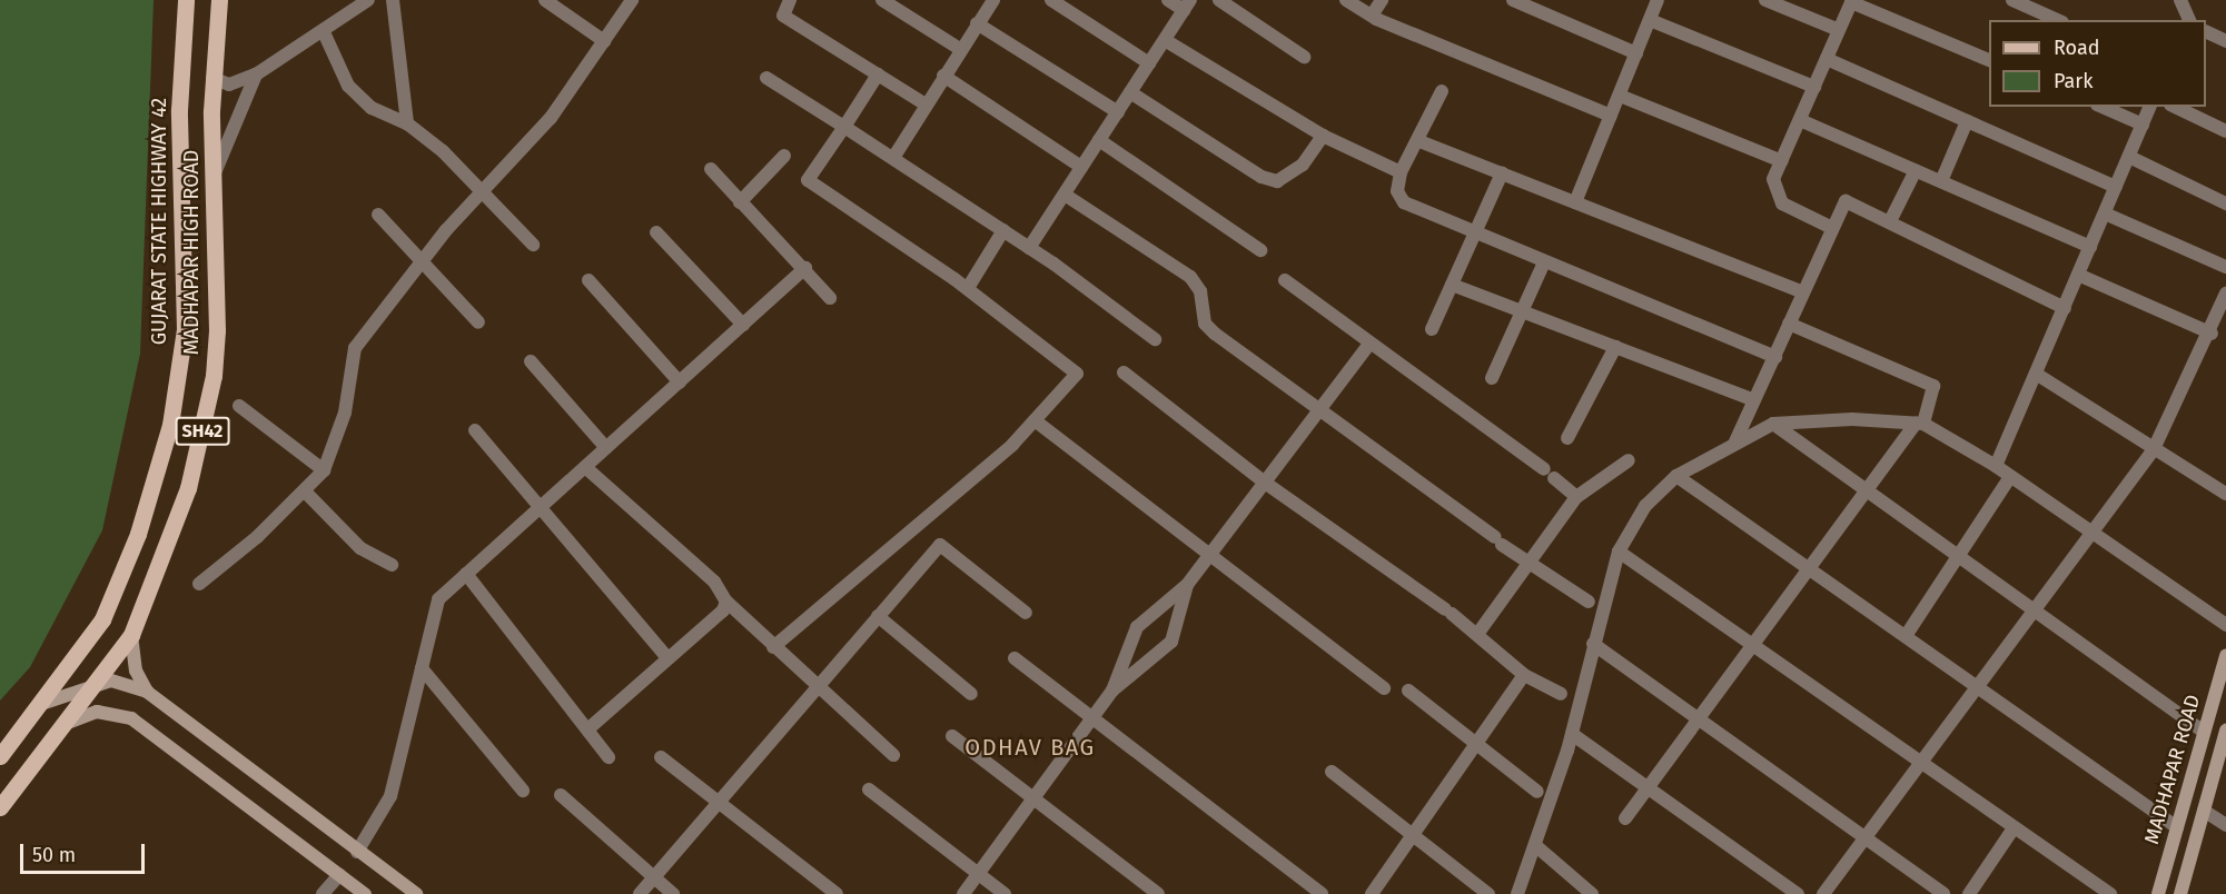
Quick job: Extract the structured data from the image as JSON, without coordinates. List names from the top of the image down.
{
  "streets": {
    "main road": [
      "GUJARAT STATE HIGHWAY 42",
      "MADHAPAR HIGH ROAD",
      "SH42",
      "MADHAPAR ROAD"
    ]
  },
  "districts": ["ODHAV BAG"],
  "legend": ["Road", "Park"],
  "scale_bar": "50 m"
}
